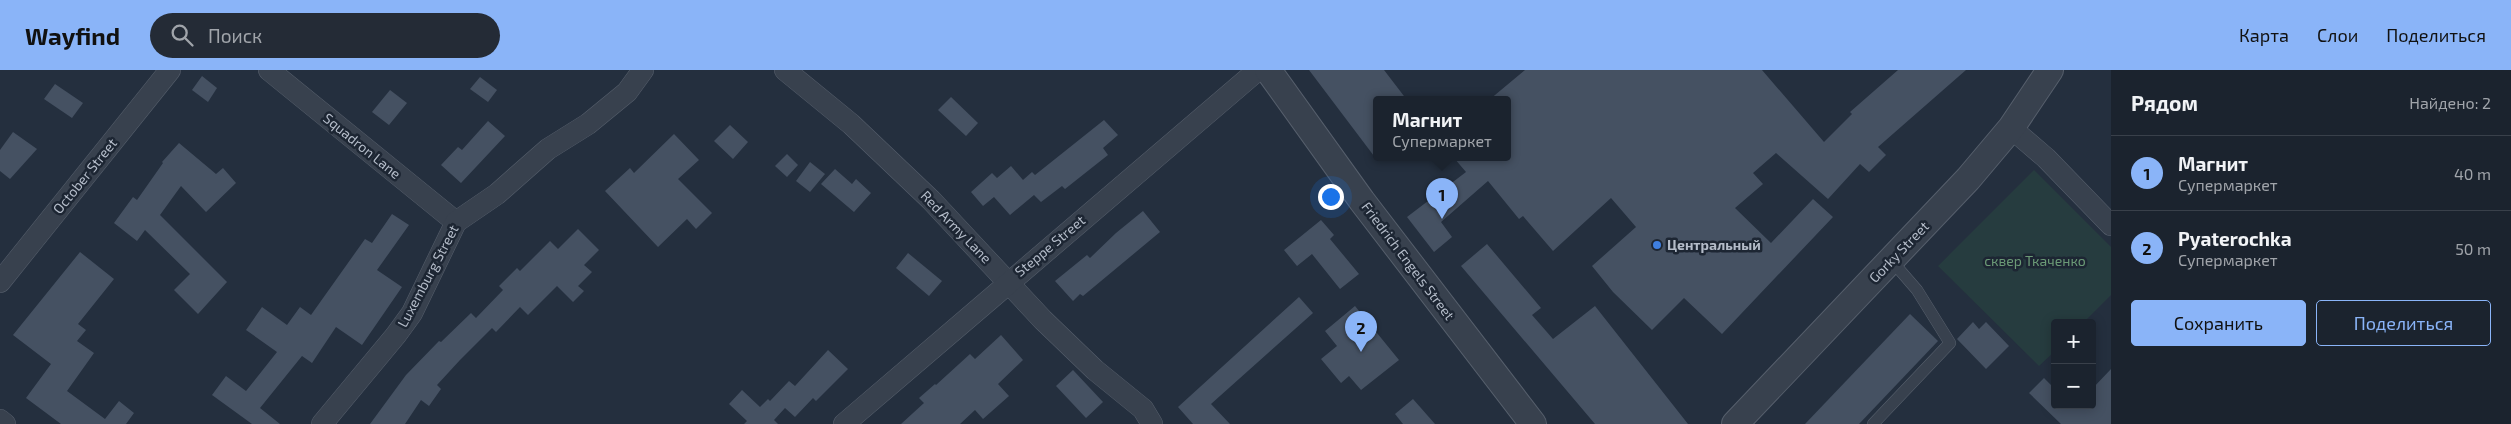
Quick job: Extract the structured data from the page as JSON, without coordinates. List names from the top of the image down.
{
  "streets": {
    "street": [
      "Squadron Lane",
      "October Street",
      "Red Army Lane",
      "Steppe Street",
      "Gorky Street",
      "Friedrich Engels Street",
      "Luxemburg Street"
    ]
  },
  "crossings": [
    ["Squadron Lane", "Luxemburg Street"],
    ["Red Army Lane", "Steppe Street"]
  ],
  "parks": ["сквер Ткаченко"],
  "places": ["Центральный"],
  "page": {
    "header": "Wayfind",
    "search": "Поиск",
    "nav": ["Карта", "Слои", "Поделиться"],
    "heading": ["Рядом", "Найдено: 2"],
    "popup": ["Магнит", "Супермаркет"],
    "list": [
      {
        "mark": "1",
        "name": "Магнит",
        "note": "Супермаркет",
        "value": "40 m"
      },
      {
        "mark": "2",
        "name": "Pyaterochka",
        "note": "Супермаркет",
        "value": "50 m"
      }
    ],
    "pins": ["1", "2"],
    "buttons": ["Сохранить", "Поделиться"],
    "map_buttons": ["+", "−"]
  }
}
